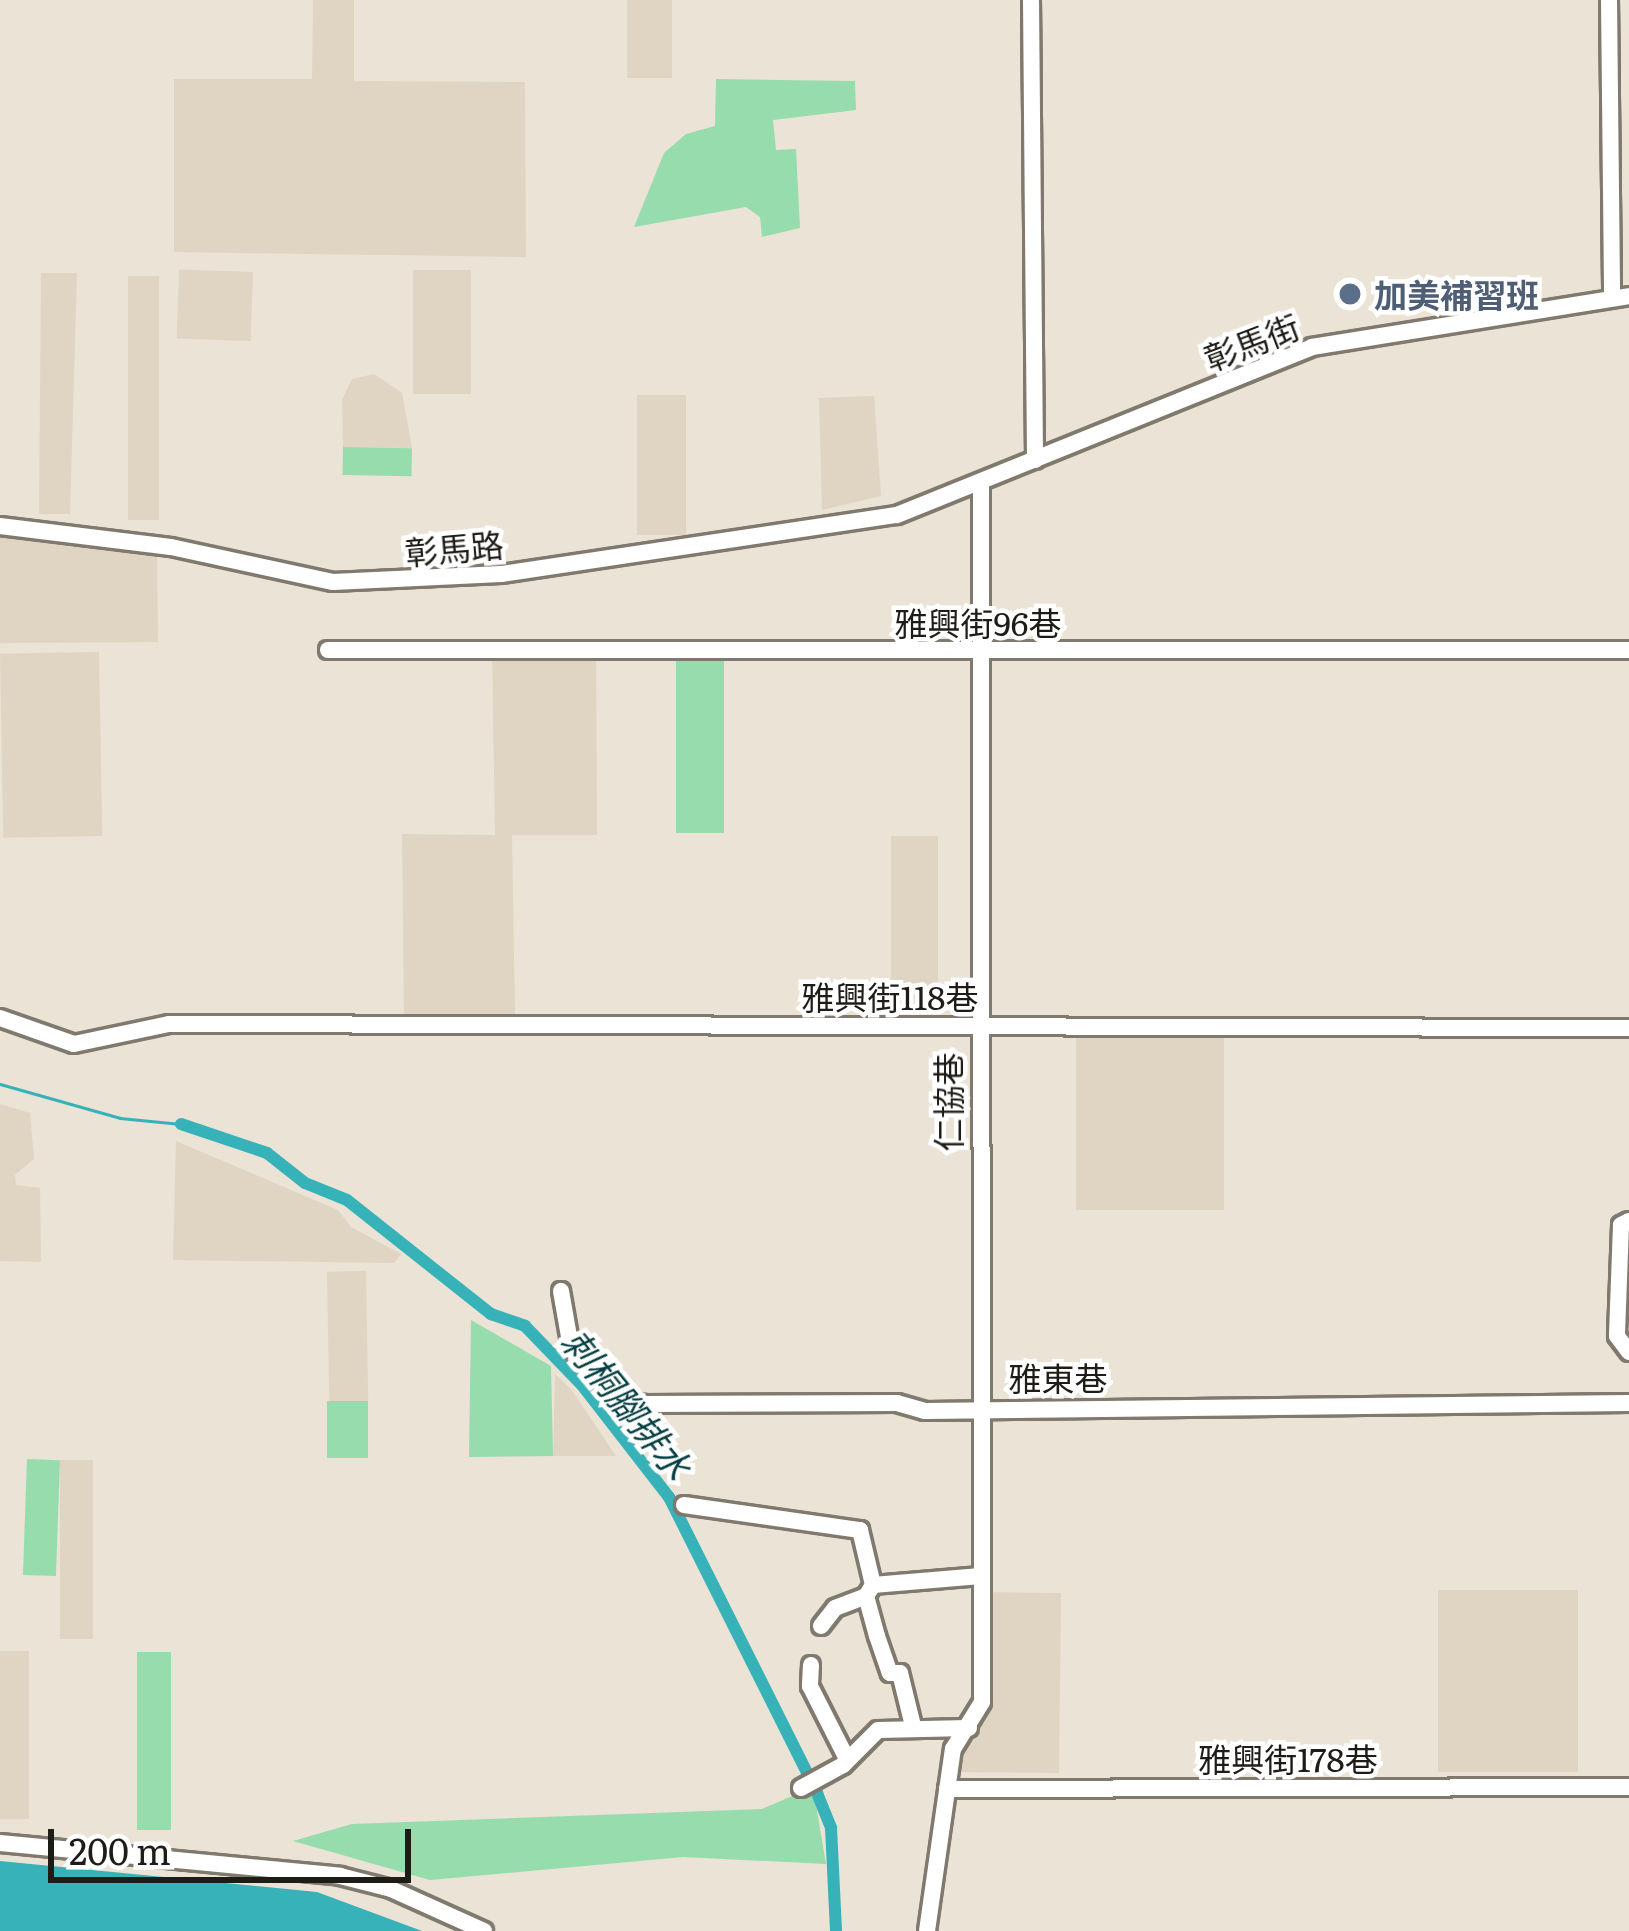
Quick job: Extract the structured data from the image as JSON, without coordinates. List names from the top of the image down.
{
  "streets": {
    "street": [
      "彰馬街",
      "彰馬路",
      "雅興街96巷",
      "雅興街118巷",
      "仁協巷",
      "雅東巷",
      "雅興街178巷"
    ]
  },
  "crossings": [
    ["彰馬街", "彰馬路"],
    ["彰馬街", "仁協巷"],
    ["雅興街96巷", "仁協巷"],
    ["雅興街118巷", "仁協巷"],
    ["仁協巷", "雅東巷"],
    ["仁協巷", "雅興街178巷"]
  ],
  "water": ["刺桐腳排水"],
  "places": ["加美補習班"],
  "scale_bar": "200 m"
}
